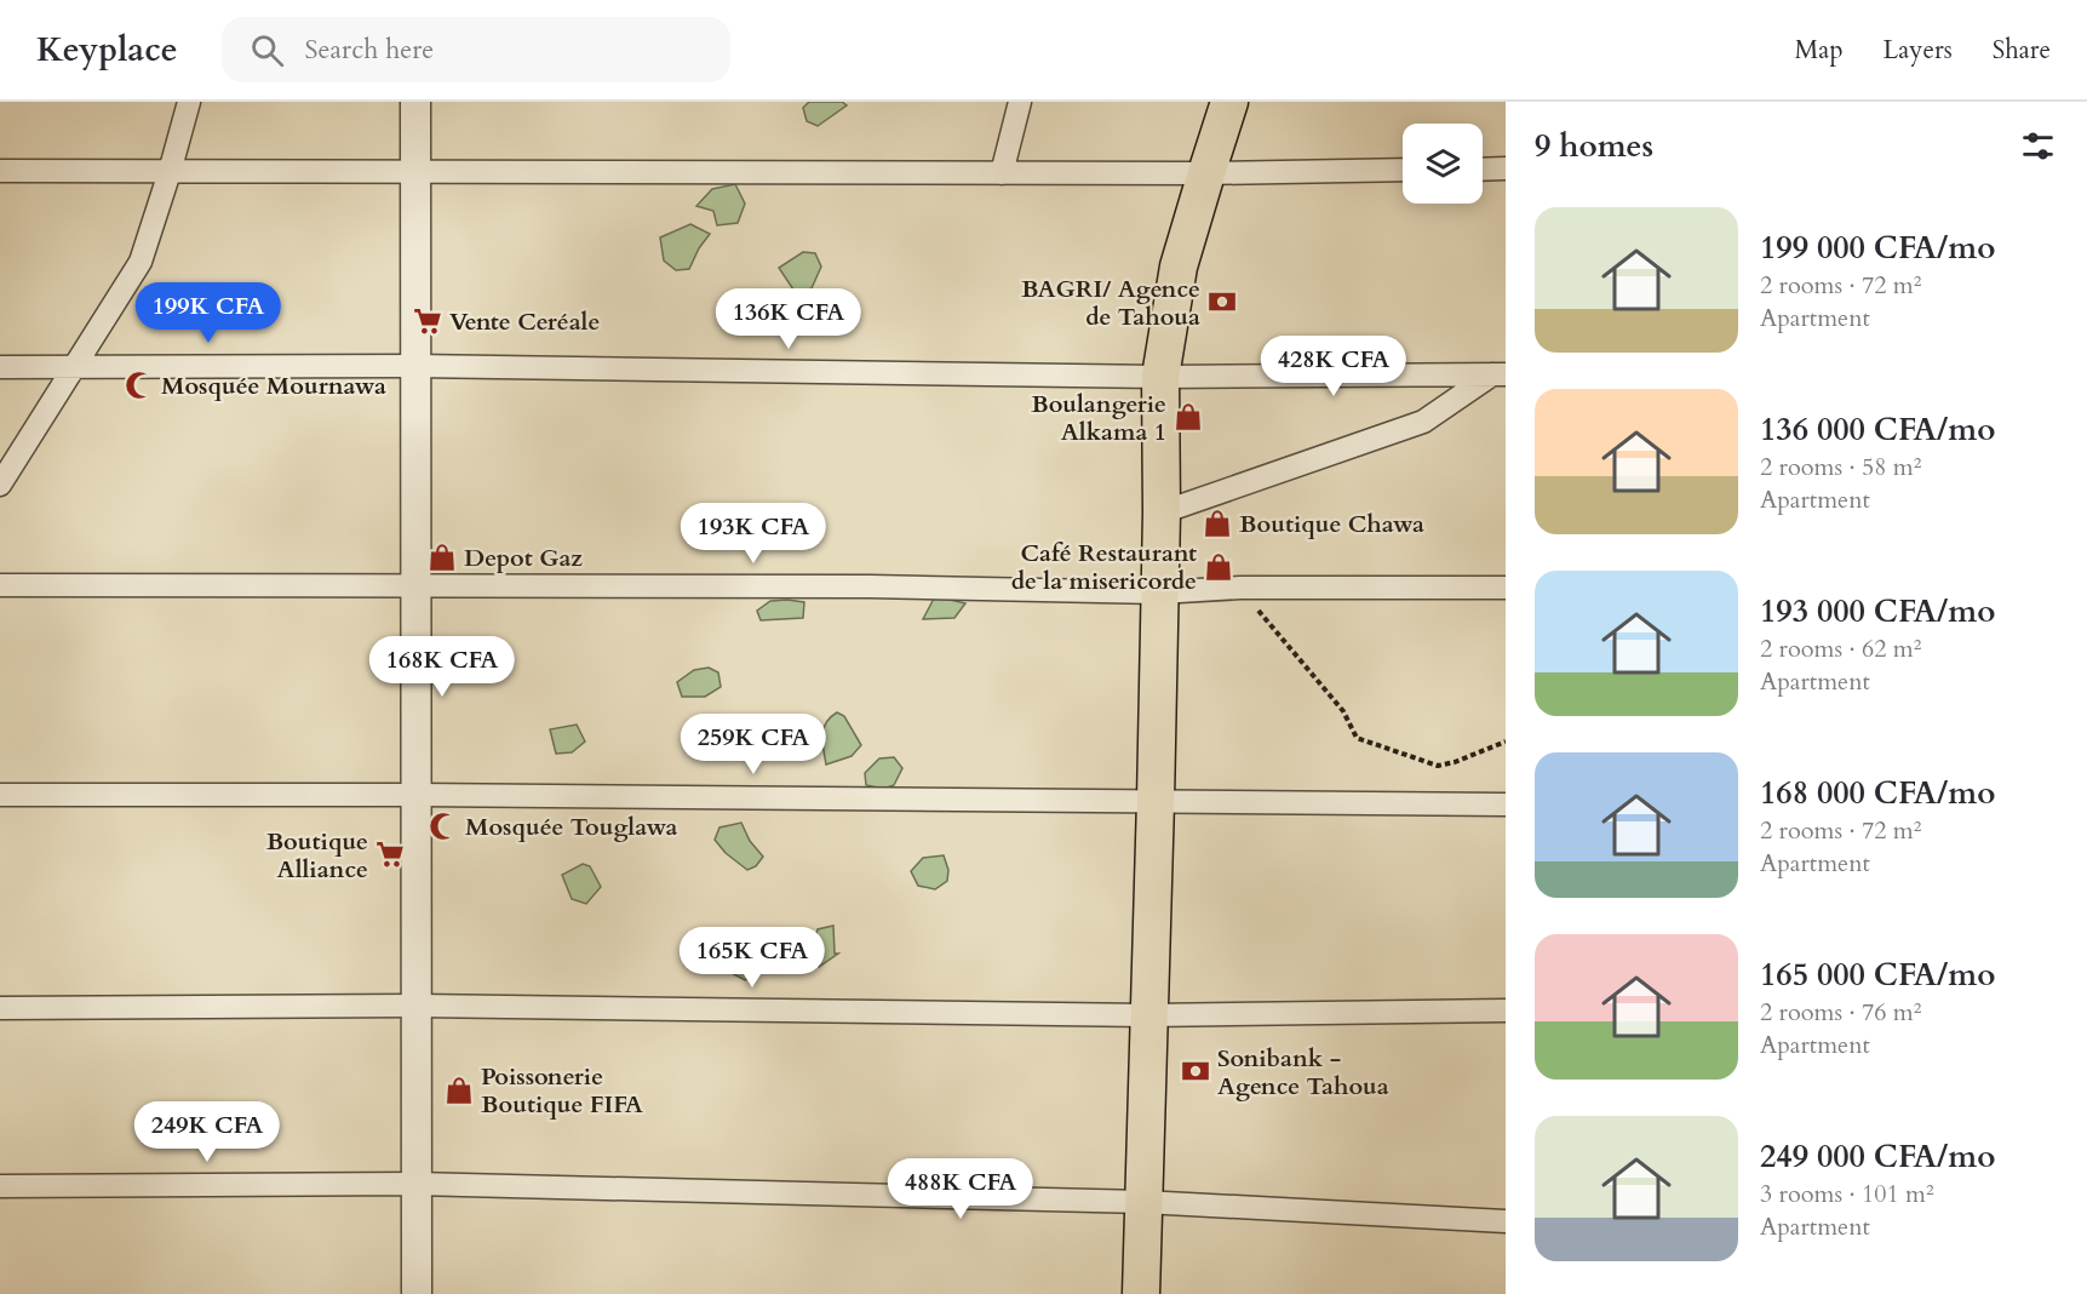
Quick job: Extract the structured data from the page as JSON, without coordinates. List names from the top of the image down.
{
  "places": {
    "bank": ["BAGRI/ Agence de Tahoua", "Sonibank - Agence Tahoua"],
    "supermarket": ["Vente Ceréale", "Boutique Alliance"],
    "mosque": ["Mosquée Mournawa", "Mosquée Touglawa"],
    "shop": [
      "Boulangerie Alkama 1",
      "Boutique Chawa",
      "Depot Gaz",
      "Café Restaurant de la misericorde",
      "Poissonerie Boutique FIFA"
    ]
  },
  "page": {
    "header": "Keyplace",
    "search": "Search here",
    "nav": ["Map", "Layers", "Share"],
    "heading": "9 homes",
    "list": [
      {
        "name": "199 000 CFA/mo",
        "note": "2 rooms · 72 m² · Apartment"
      },
      {
        "name": "136 000 CFA/mo",
        "note": "2 rooms · 58 m² · Apartment"
      },
      {
        "name": "193 000 CFA/mo",
        "note": "2 rooms · 62 m² · Apartment"
      },
      {
        "name": "168 000 CFA/mo",
        "note": "2 rooms · 72 m² · Apartment"
      },
      {
        "name": "165 000 CFA/mo",
        "note": "2 rooms · 76 m² · Apartment"
      },
      {
        "name": "249 000 CFA/mo",
        "note": "3 rooms · 101 m² · Apartment"
      }
    ],
    "price": [
      "199K CFA",
      "136K CFA",
      "428K CFA",
      "193K CFA",
      "168K CFA",
      "259K CFA",
      "165K CFA",
      "249K CFA",
      "488K CFA"
    ]
  }
}
